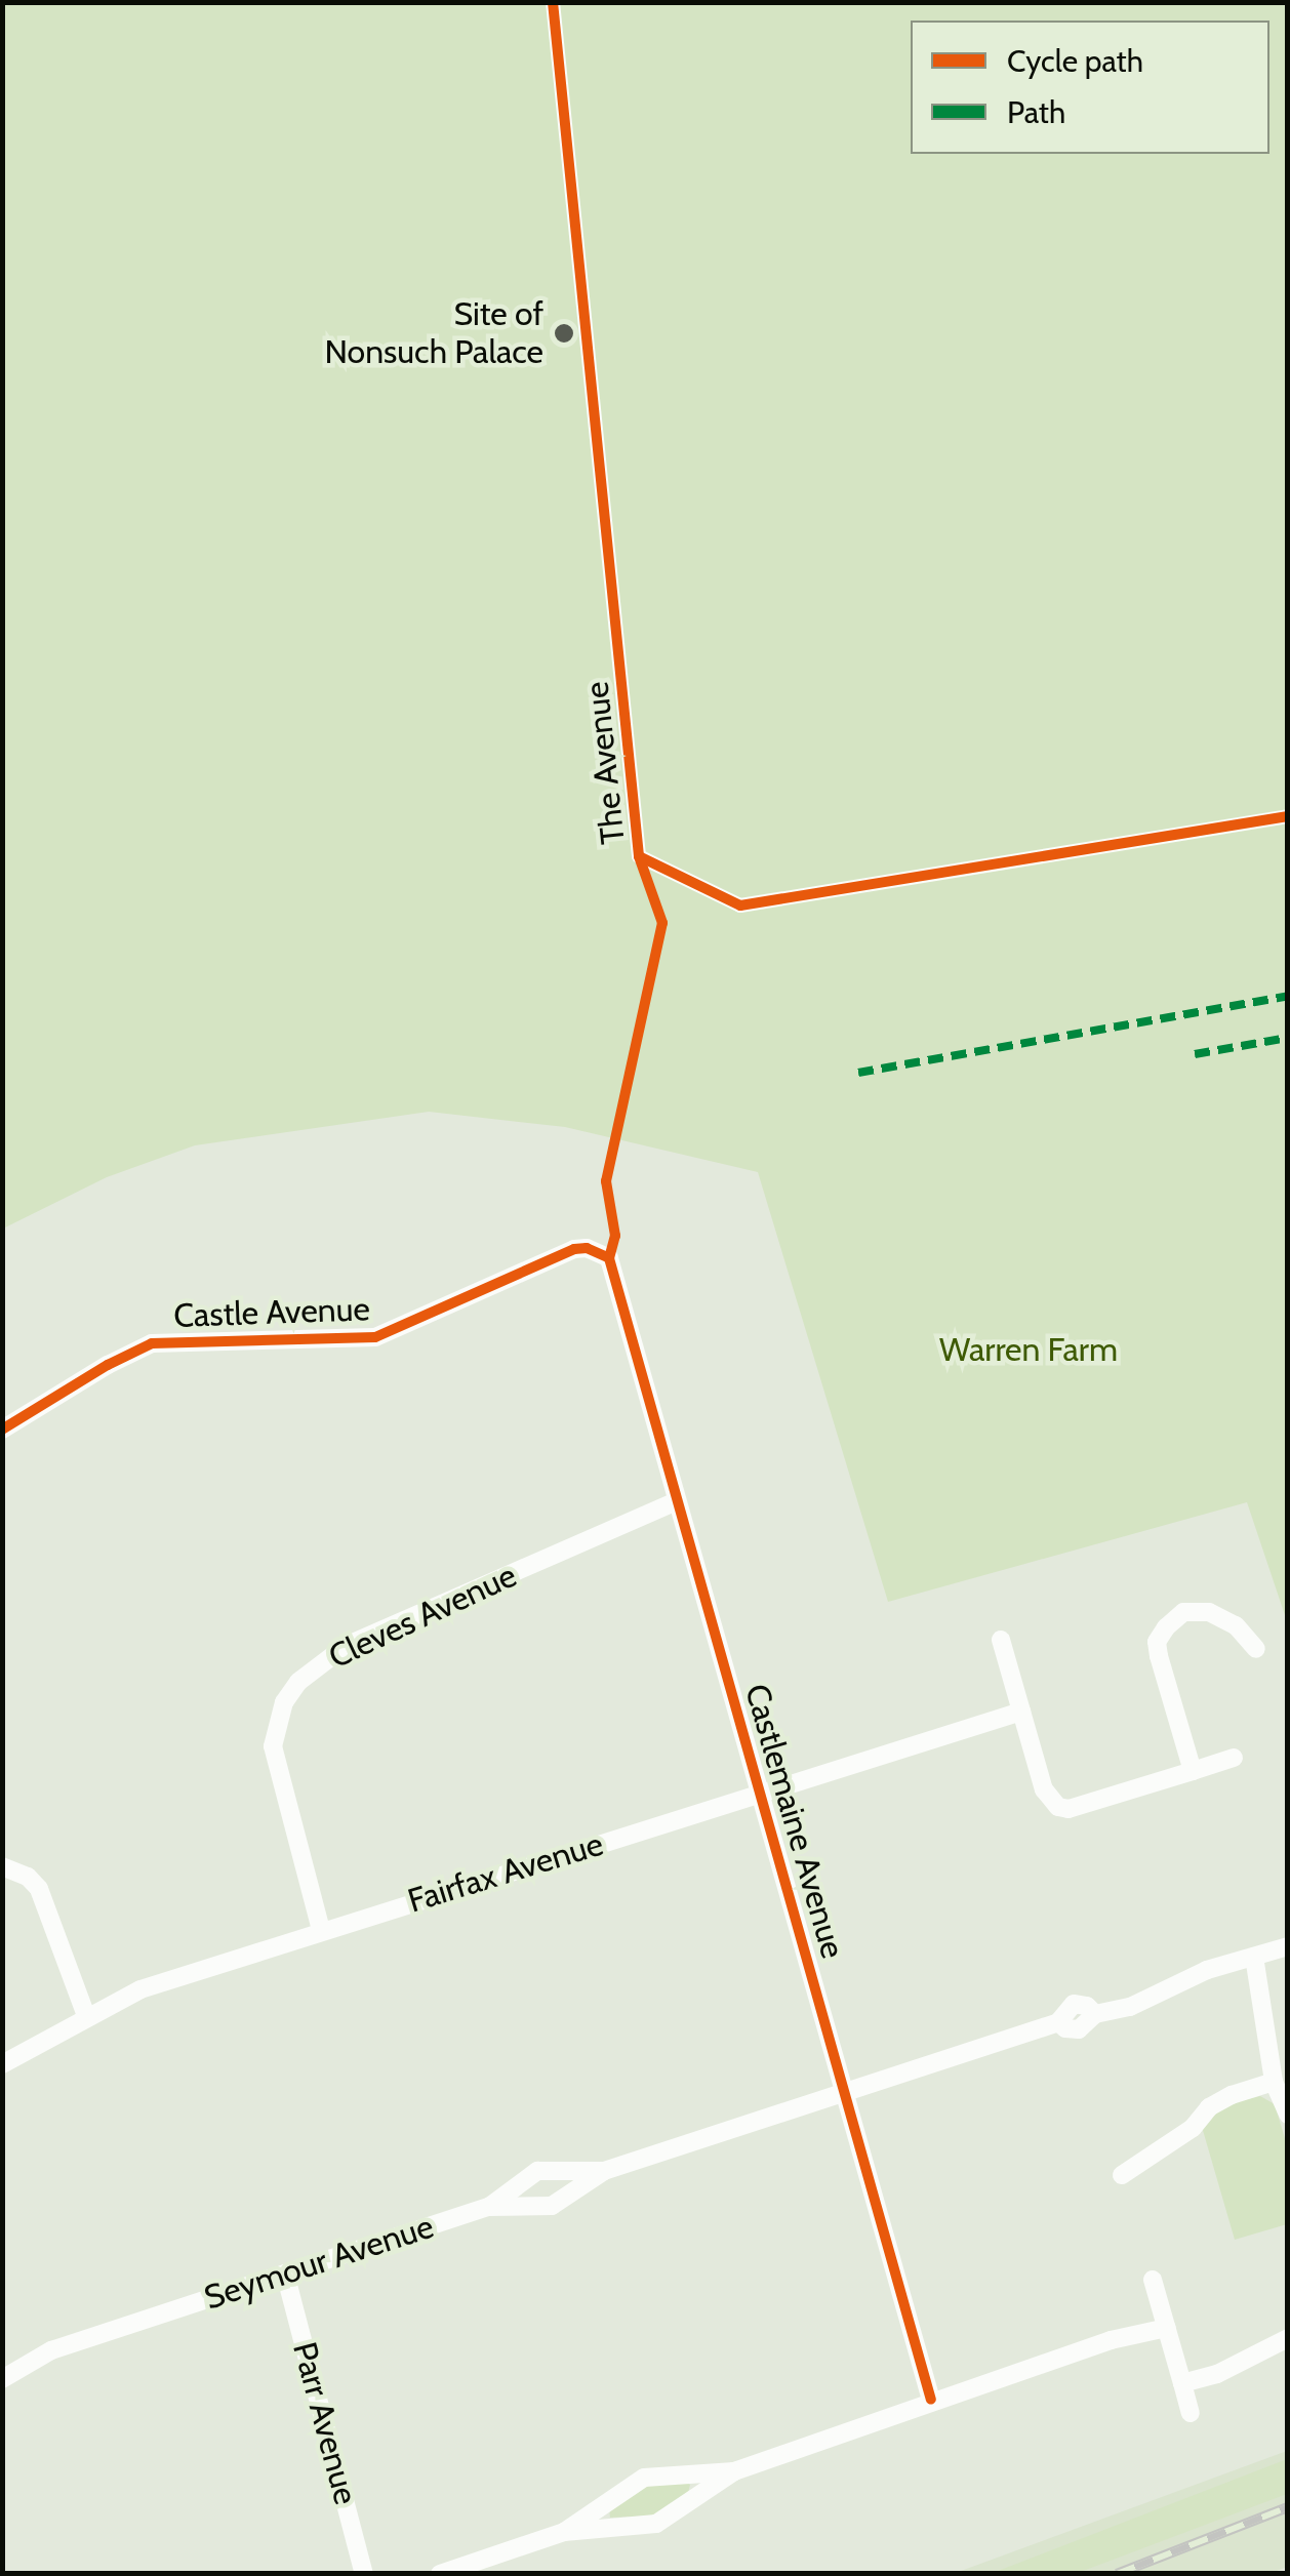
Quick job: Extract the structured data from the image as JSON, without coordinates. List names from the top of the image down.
{
  "streets": {
    "street": [
      "The Avenue",
      "Castle Avenue",
      "Cleves Avenue",
      "Castlemaine Avenue",
      "Fairfax Avenue",
      "Seymour Avenue",
      "Parr Avenue"
    ]
  },
  "crossings": [
    ["Castle Avenue", "Castlemaine Avenue"],
    ["Cleves Avenue", "Castlemaine Avenue"],
    ["Cleves Avenue", "Fairfax Avenue"],
    ["Castlemaine Avenue", "Fairfax Avenue"],
    ["Castlemaine Avenue", "Seymour Avenue"],
    ["Seymour Avenue", "Parr Avenue"]
  ],
  "parks": ["Warren Farm"],
  "places": ["Site of Nonsuch Palace"],
  "legend": ["Cycle path", "Path"]
}
